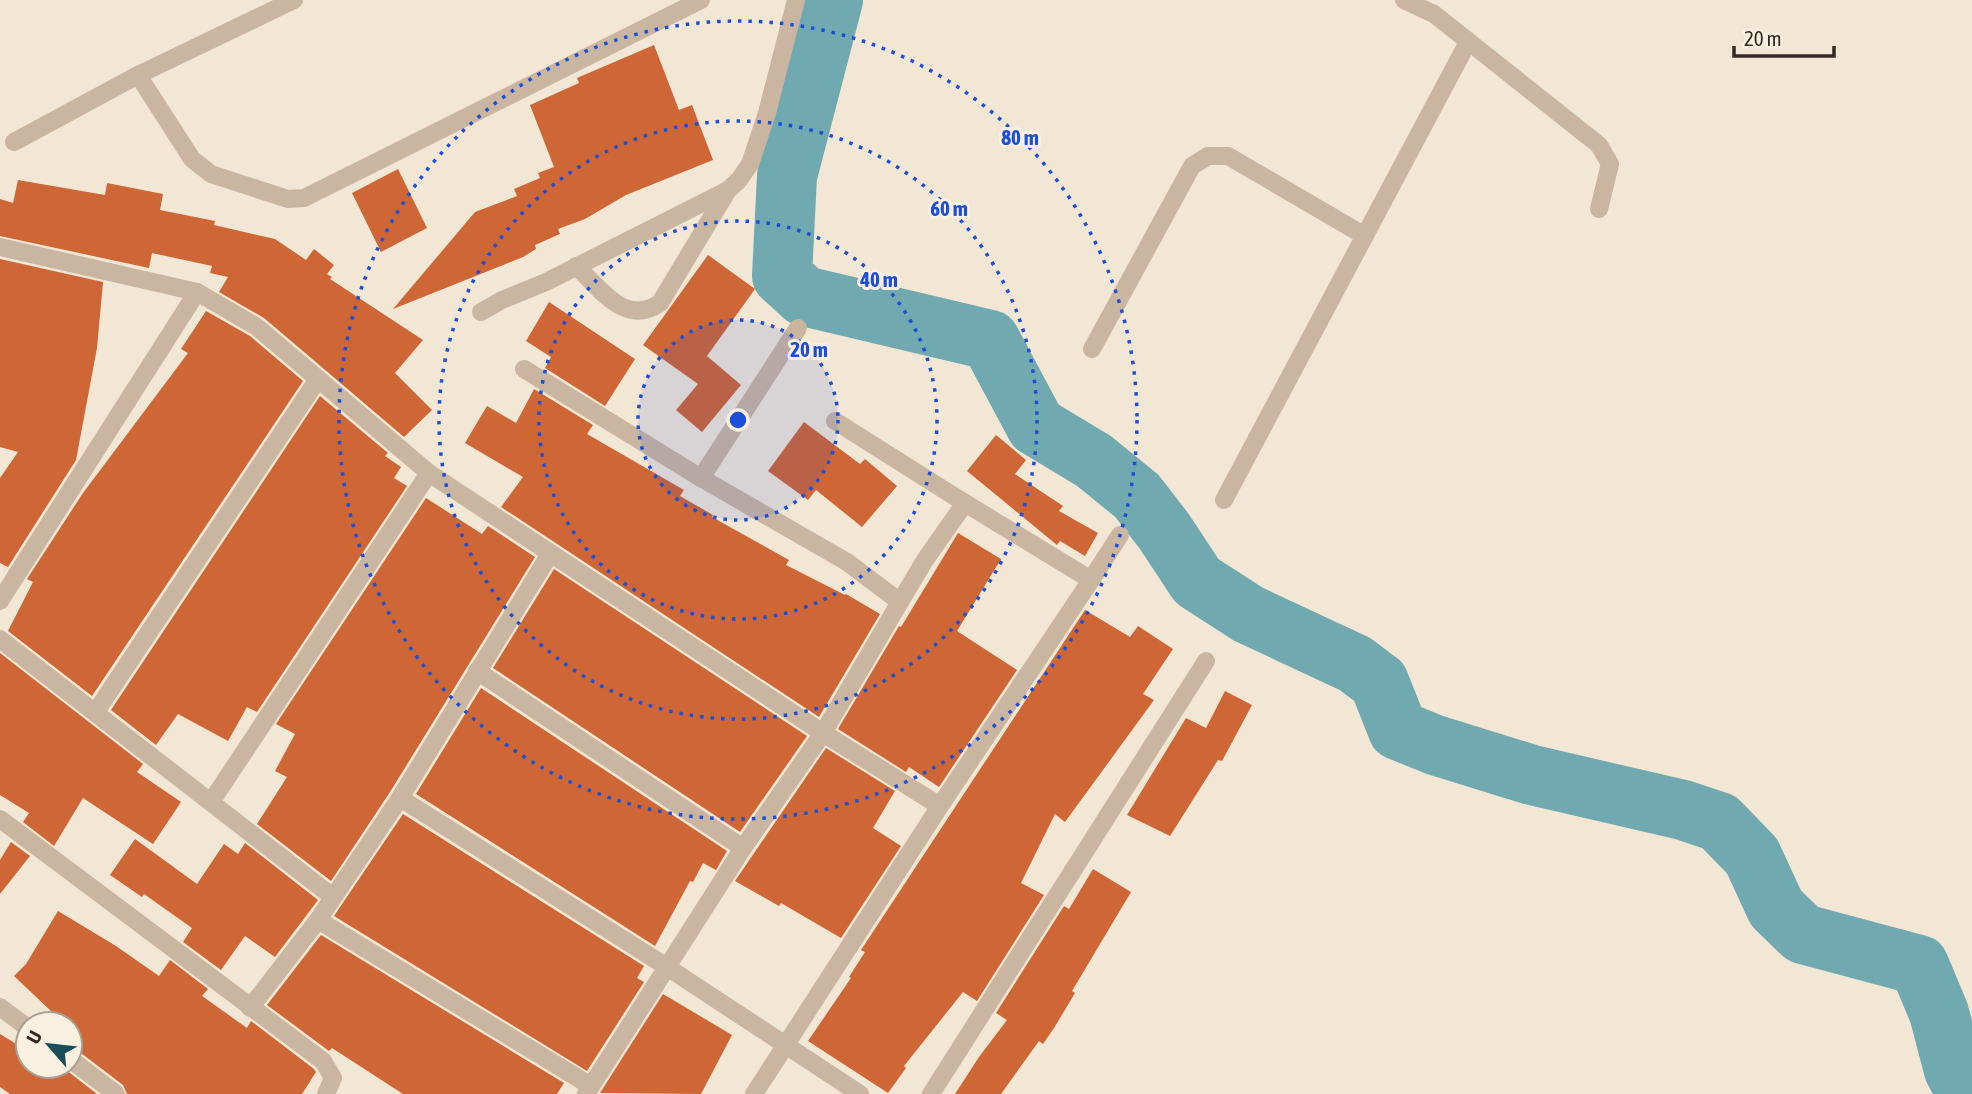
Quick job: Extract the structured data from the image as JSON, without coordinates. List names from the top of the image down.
{
  "scale_bar": "20 m",
  "north": "top left",
  "rings": [
    "80 m",
    "60 m",
    "40 m",
    "20 m"
  ]
}
